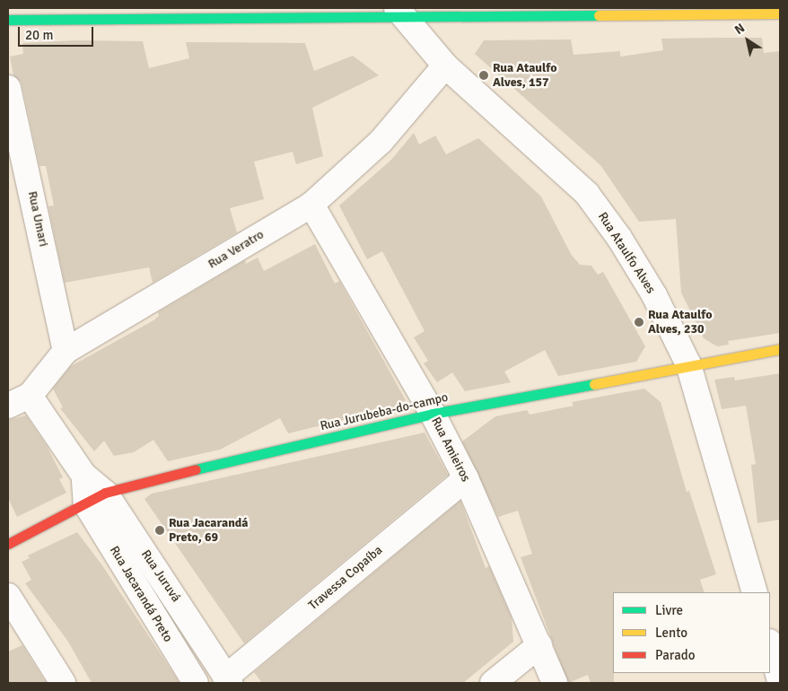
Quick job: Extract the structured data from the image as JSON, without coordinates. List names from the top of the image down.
{
  "streets": {
    "street": [
      "Rua Umari",
      "Rua Veratro",
      "Rua Ataulfo Alves",
      "Rua Jurubeba-do-campo",
      "Rua Amieiros",
      "Rua Juruvá",
      "Travessa Copaíba",
      "Rua Jacarandá Preto"
    ]
  },
  "crossings": [
    ["Rua Umari", "Rua Veratro"],
    ["Rua Veratro", "Rua Ataulfo Alves"],
    ["Rua Veratro", "Rua Amieiros"],
    ["Rua Veratro", "Rua Juruvá"],
    ["Rua Ataulfo Alves", "Rua Jurubeba-do-campo"],
    ["Rua Jurubeba-do-campo", "Rua Amieiros"],
    ["Rua Jurubeba-do-campo", "Rua Juruvá"],
    ["Rua Jurubeba-do-campo", "Rua Jacarandá Preto"],
    ["Rua Amieiros", "Travessa Copaíba"],
    ["Rua Juruvá", "Travessa Copaíba"],
    ["Rua Juruvá", "Rua Jacarandá Preto"]
  ],
  "places": ["Rua Ataulfo Alves, 157", "Rua Ataulfo Alves, 230", "Rua Jacarandá Preto, 69"],
  "legend": ["Livre", "Lento", "Parado"],
  "scale_bar": "20 m",
  "north": "top left"
}
